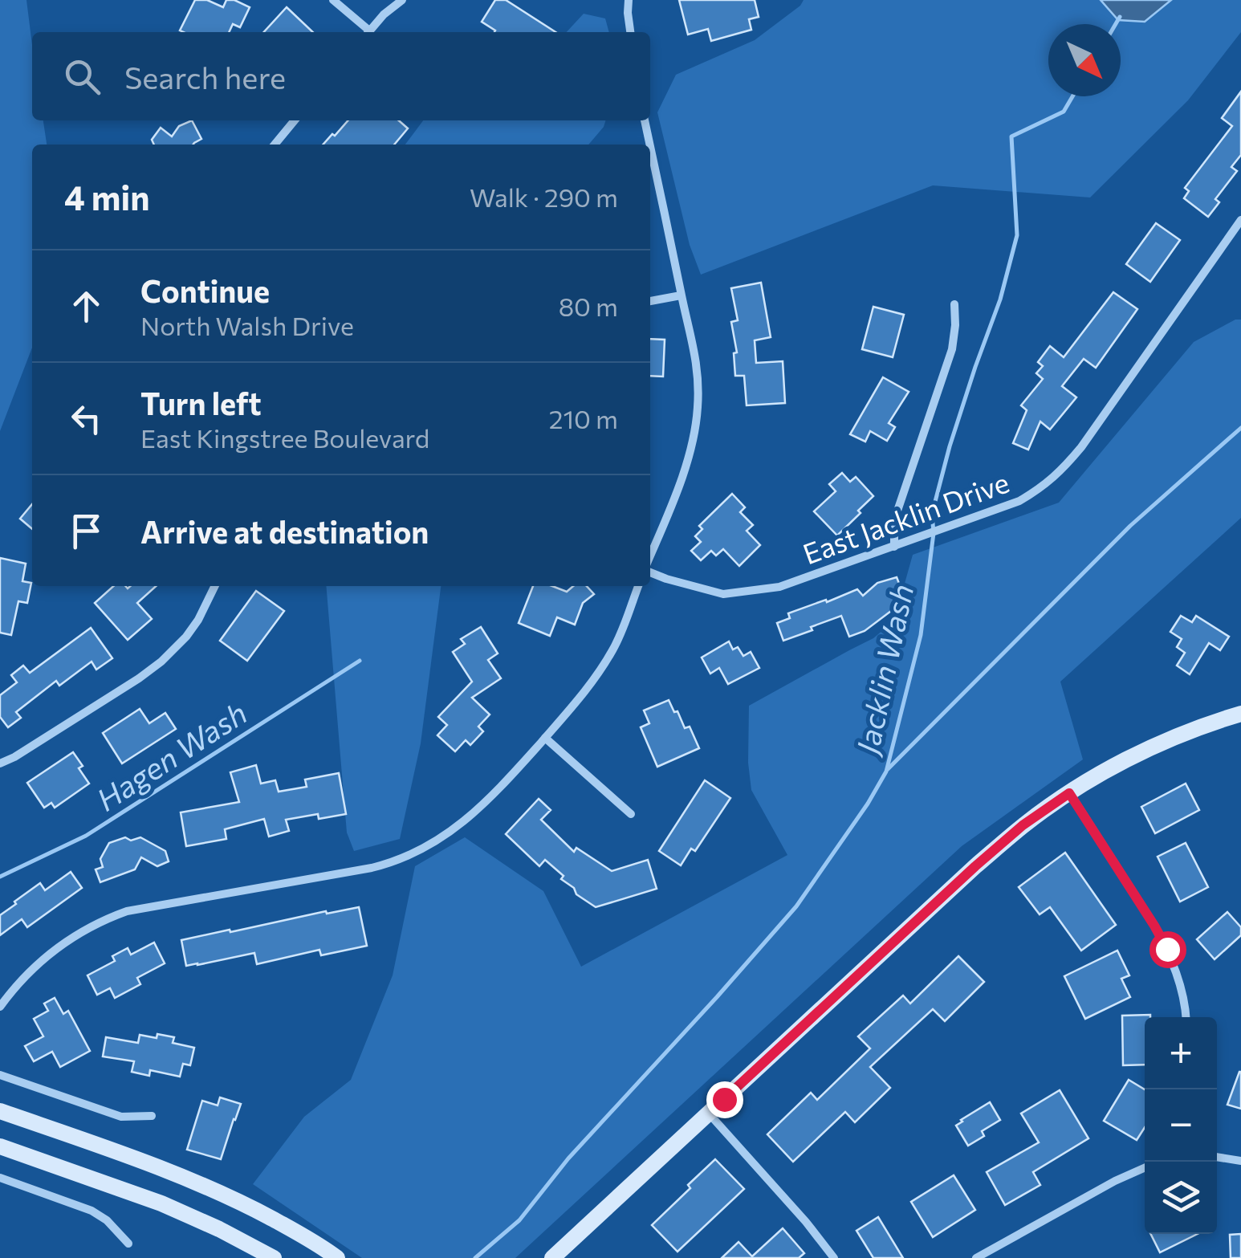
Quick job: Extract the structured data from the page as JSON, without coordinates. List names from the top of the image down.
{
  "streets": {
    "street": ["East Jacklin Drive"]
  },
  "water": ["Jacklin Wash", "Hagen Wash"],
  "north": "bottom right",
  "page": {
    "search": "Search here",
    "heading": ["4 min", "Walk · 290 m"],
    "list": [
      ["Continue", "North Walsh Drive", "80 m"],
      ["Turn left", "East Kingstree Boulevard", "210 m"],
      "Arrive at destination"
    ],
    "map_buttons": ["+", "−"]
  }
}
